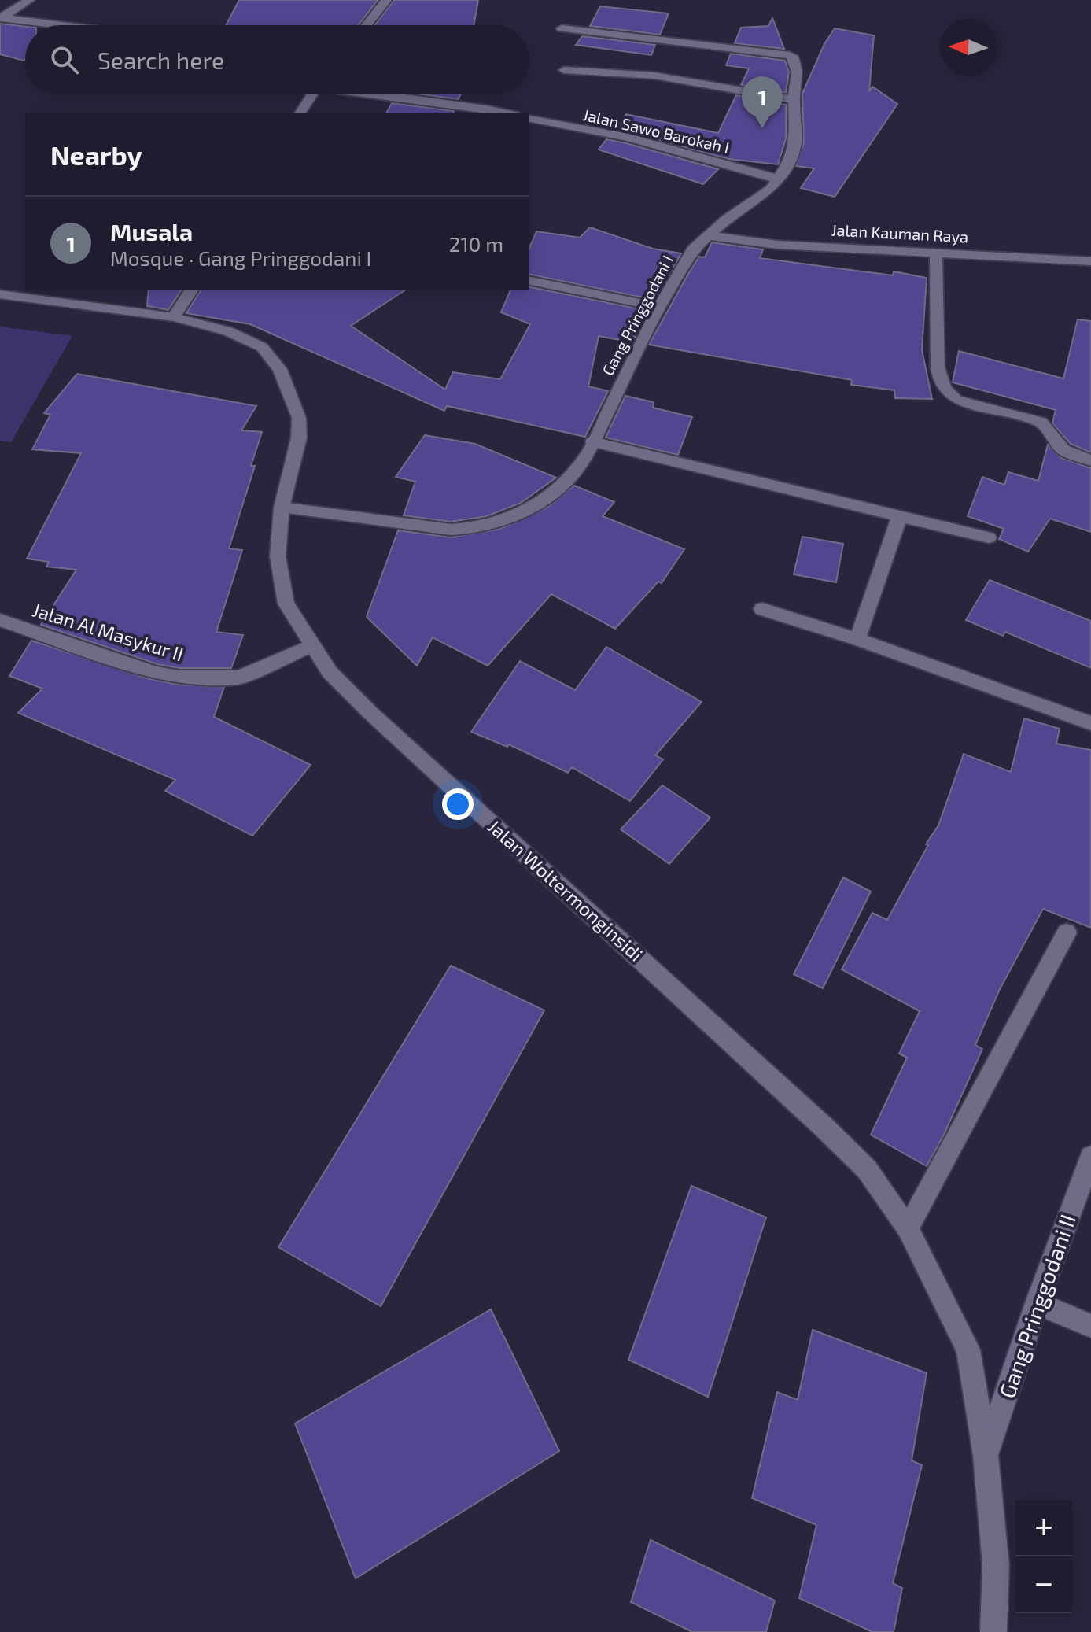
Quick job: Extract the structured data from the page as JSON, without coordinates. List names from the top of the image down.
{
  "streets": {
    "street": [
      "Jalan Sawo Barokah I",
      "Jalan Kauman Raya",
      "Gang Pringgodani I",
      "Jalan Al Masykur II",
      "Jalan Woltermonginsidi",
      "Gang Pringgodani II"
    ]
  },
  "crossings": [
    ["Jalan Sawo Barokah I", "Gang Pringgodani I"],
    ["Jalan Kauman Raya", "Gang Pringgodani I"],
    ["Gang Pringgodani I", "Jalan Woltermonginsidi"],
    ["Jalan Al Masykur II", "Jalan Woltermonginsidi"],
    ["Jalan Woltermonginsidi", "Gang Pringgodani II"]
  ],
  "north": "left",
  "page": {
    "search": "Search here",
    "pins": "1",
    "heading": "Nearby",
    "list": [
      {
        "mark": "1",
        "name": "Musala",
        "note": "Mosque · Gang Pringgodani I",
        "value": "210 m"
      }
    ],
    "map_buttons": ["+", "−"]
  }
}
